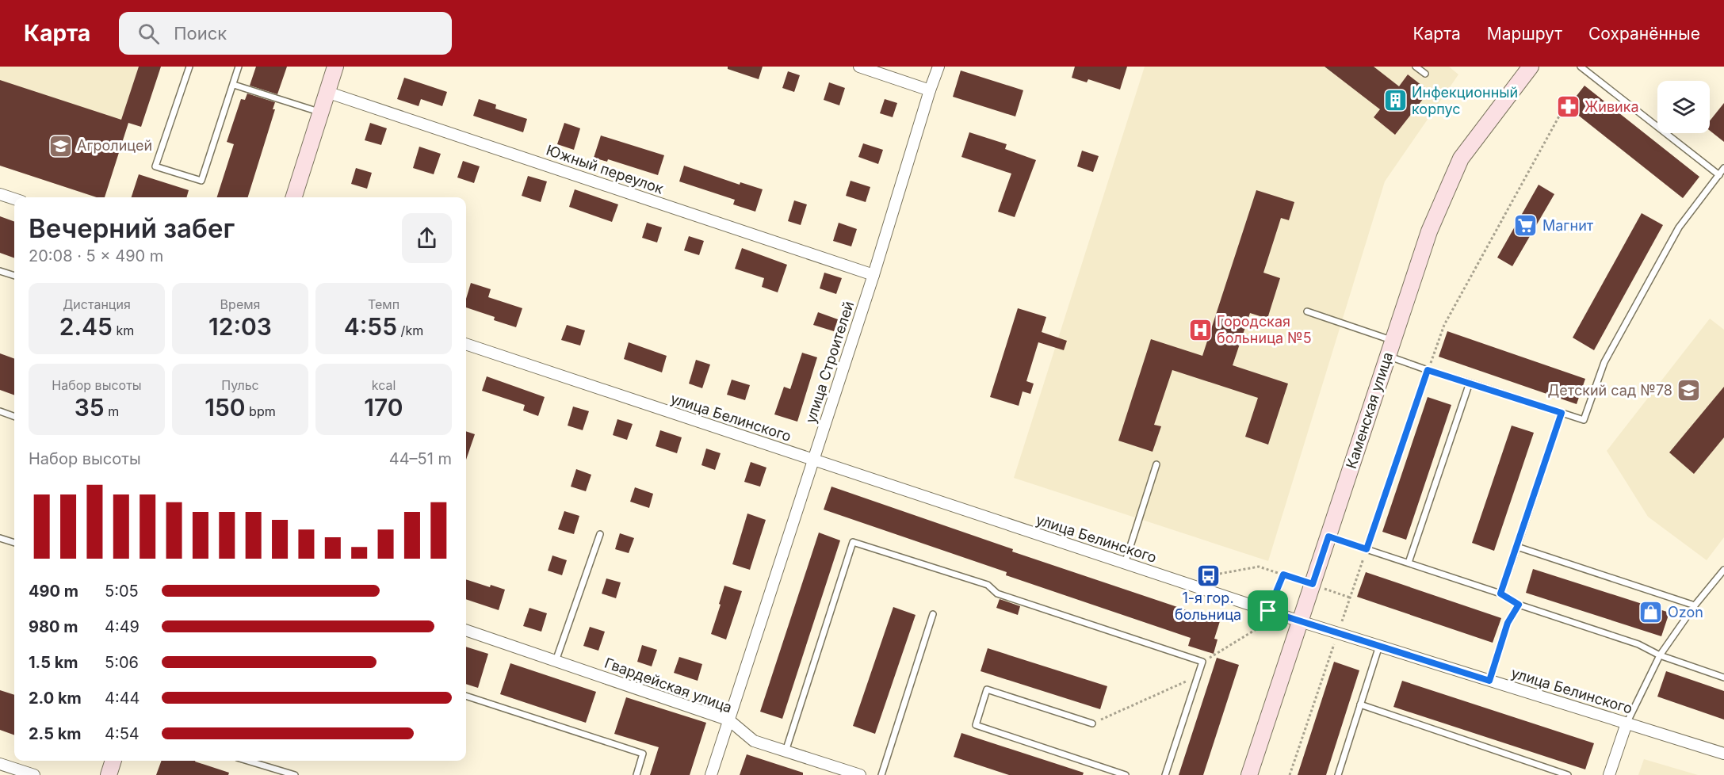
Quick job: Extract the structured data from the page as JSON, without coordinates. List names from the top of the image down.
{
  "streets": {
    "street": [
      "Южный переулок",
      "улица Строителей",
      "Каменская улица",
      "улица Белинского",
      "Гвардейская улица"
    ]
  },
  "crossings": [
    ["Южный переулок", "улица Строителей"],
    ["улица Строителей", "улица Белинского"],
    ["улица Строителей", "Гвардейская улица"],
    ["Каменская улица", "улица Белинского"]
  ],
  "places": {
    "building": ["Инфекционный корпус"],
    "pharmacy": ["Живика"],
    "school or university": ["Агролицей", "Детский сад №78"],
    "supermarket": ["Магнит"],
    "hospital": ["Городская больница №5"],
    "bus stop": ["1-я гор. больница"],
    "shop": ["Ozon"]
  },
  "page": {
    "header": "Карта",
    "search": "Поиск",
    "nav": ["Карта", "Маршрут", "Сохранённые"],
    "heading": ["Вечерний забег", "20:08 · 5 × 490 m"],
    "stats": [
      ["Дистанция", "2.45 km"],
      ["Время", "12:03"],
      ["Темп", "4:55 /km"],
      ["Набор высоты", "35 m"],
      ["Пульс", "150 bpm"],
      ["kcal", "170"]
    ],
    "chart": ["Набор высоты", "44–51 m"],
    "list": [
      {
        "name": "490 m",
        "note": "5:05"
      },
      {
        "name": "980 m",
        "note": "4:49"
      },
      {
        "name": "1.5 km",
        "note": "5:06"
      },
      {
        "name": "2.0 km",
        "note": "4:44"
      },
      {
        "name": "2.5 km",
        "note": "4:54"
      }
    ]
  }
}
